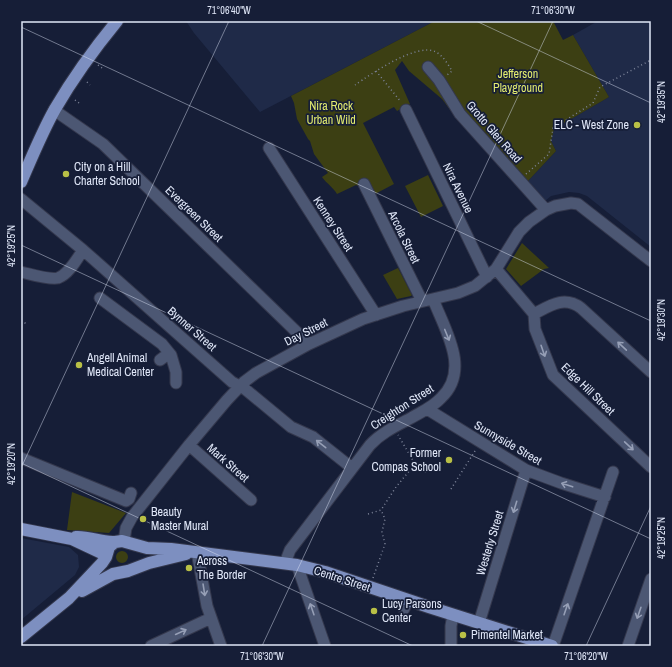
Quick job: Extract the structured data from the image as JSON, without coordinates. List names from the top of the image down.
{
  "streets": {
    "main road": ["Centre Street"],
    "street": [
      "Grotto Glen Road",
      "Nira Avenue",
      "Evergreen Street",
      "Kenney Street",
      "Arcola Street",
      "Bynner Street",
      "Day Street",
      "Edge Hill Street",
      "Creighton Street",
      "Sunnyside Street",
      "Mark Street",
      "Westerly Street"
    ]
  },
  "crossings": [
    ["Grotto Glen Road", "Day Street"],
    ["Nira Avenue", "Day Street"],
    ["Evergreen Street", "Day Street"],
    ["Kenney Street", "Day Street"],
    ["Arcola Street", "Day Street"],
    ["Bynner Street", "Day Street"],
    ["Bynner Street", "Creighton Street"],
    ["Day Street", "Creighton Street"],
    ["Day Street", "Mark Street"],
    ["Day Street", "Centre Street"],
    ["Creighton Street", "Sunnyside Street"],
    ["Creighton Street", "Centre Street"],
    ["Sunnyside Street", "Westerly Street"],
    ["Westerly Street", "Centre Street"]
  ],
  "one_way": ["Edge Hill Street", "Sunnyside Street"],
  "parks": ["Jefferson Playground", "Nira Rock Urban Wild"],
  "places": [
    "ELC - West Zone",
    "City on a Hill Charter School",
    "Angell Animal Medical Center",
    "Former Compas School",
    "Beauty Master Mural",
    "Across The Border",
    "Lucy Parsons Center",
    "Pimentel Market"
  ],
  "coordinates": [
    "71°06'40\"W",
    "71°06'30\"W",
    "42°19'35\"N",
    "42°19'25\"N",
    "42°19'30\"N",
    "42°19'20\"N",
    "71°06'20\"W"
  ]
}
